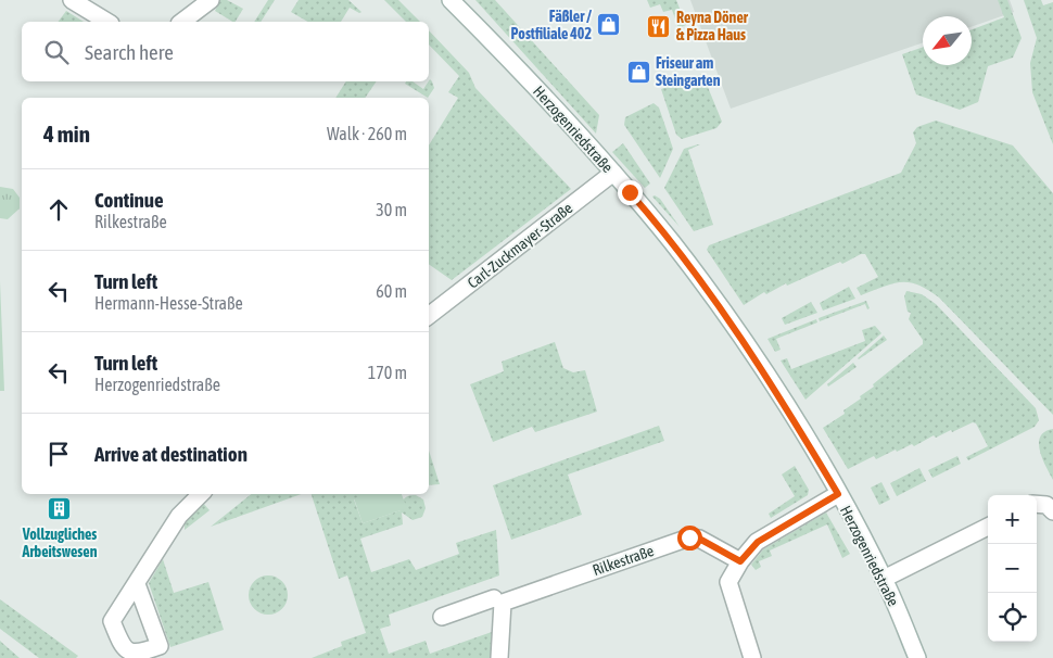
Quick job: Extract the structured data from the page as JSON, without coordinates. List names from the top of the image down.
{
  "streets": {
    "street": ["Herzogenriedstraße", "Carl-Zuckmayer-Straße", "Rilkestraße"]
  },
  "crossings": [
    ["Herzogenriedstraße", "Carl-Zuckmayer-Straße"]
  ],
  "places": {
    "shop": ["Fäßler / Postfiliale 402", "Friseur am Steingarten"],
    "restaurant": ["Reyna Döner & Pizza Haus"],
    "building": ["Vollzugliches Arbeitswesen"]
  },
  "north": "bottom left",
  "page": {
    "search": "Search here",
    "heading": ["4 min", "Walk · 260 m"],
    "list": [
      ["Continue", "Rilkestraße", "30 m"],
      ["Turn left", "Hermann-Hesse-Straße", "60 m"],
      ["Turn left", "Herzogenriedstraße", "170 m"],
      "Arrive at destination"
    ],
    "map_buttons": ["+", "−"]
  }
}
